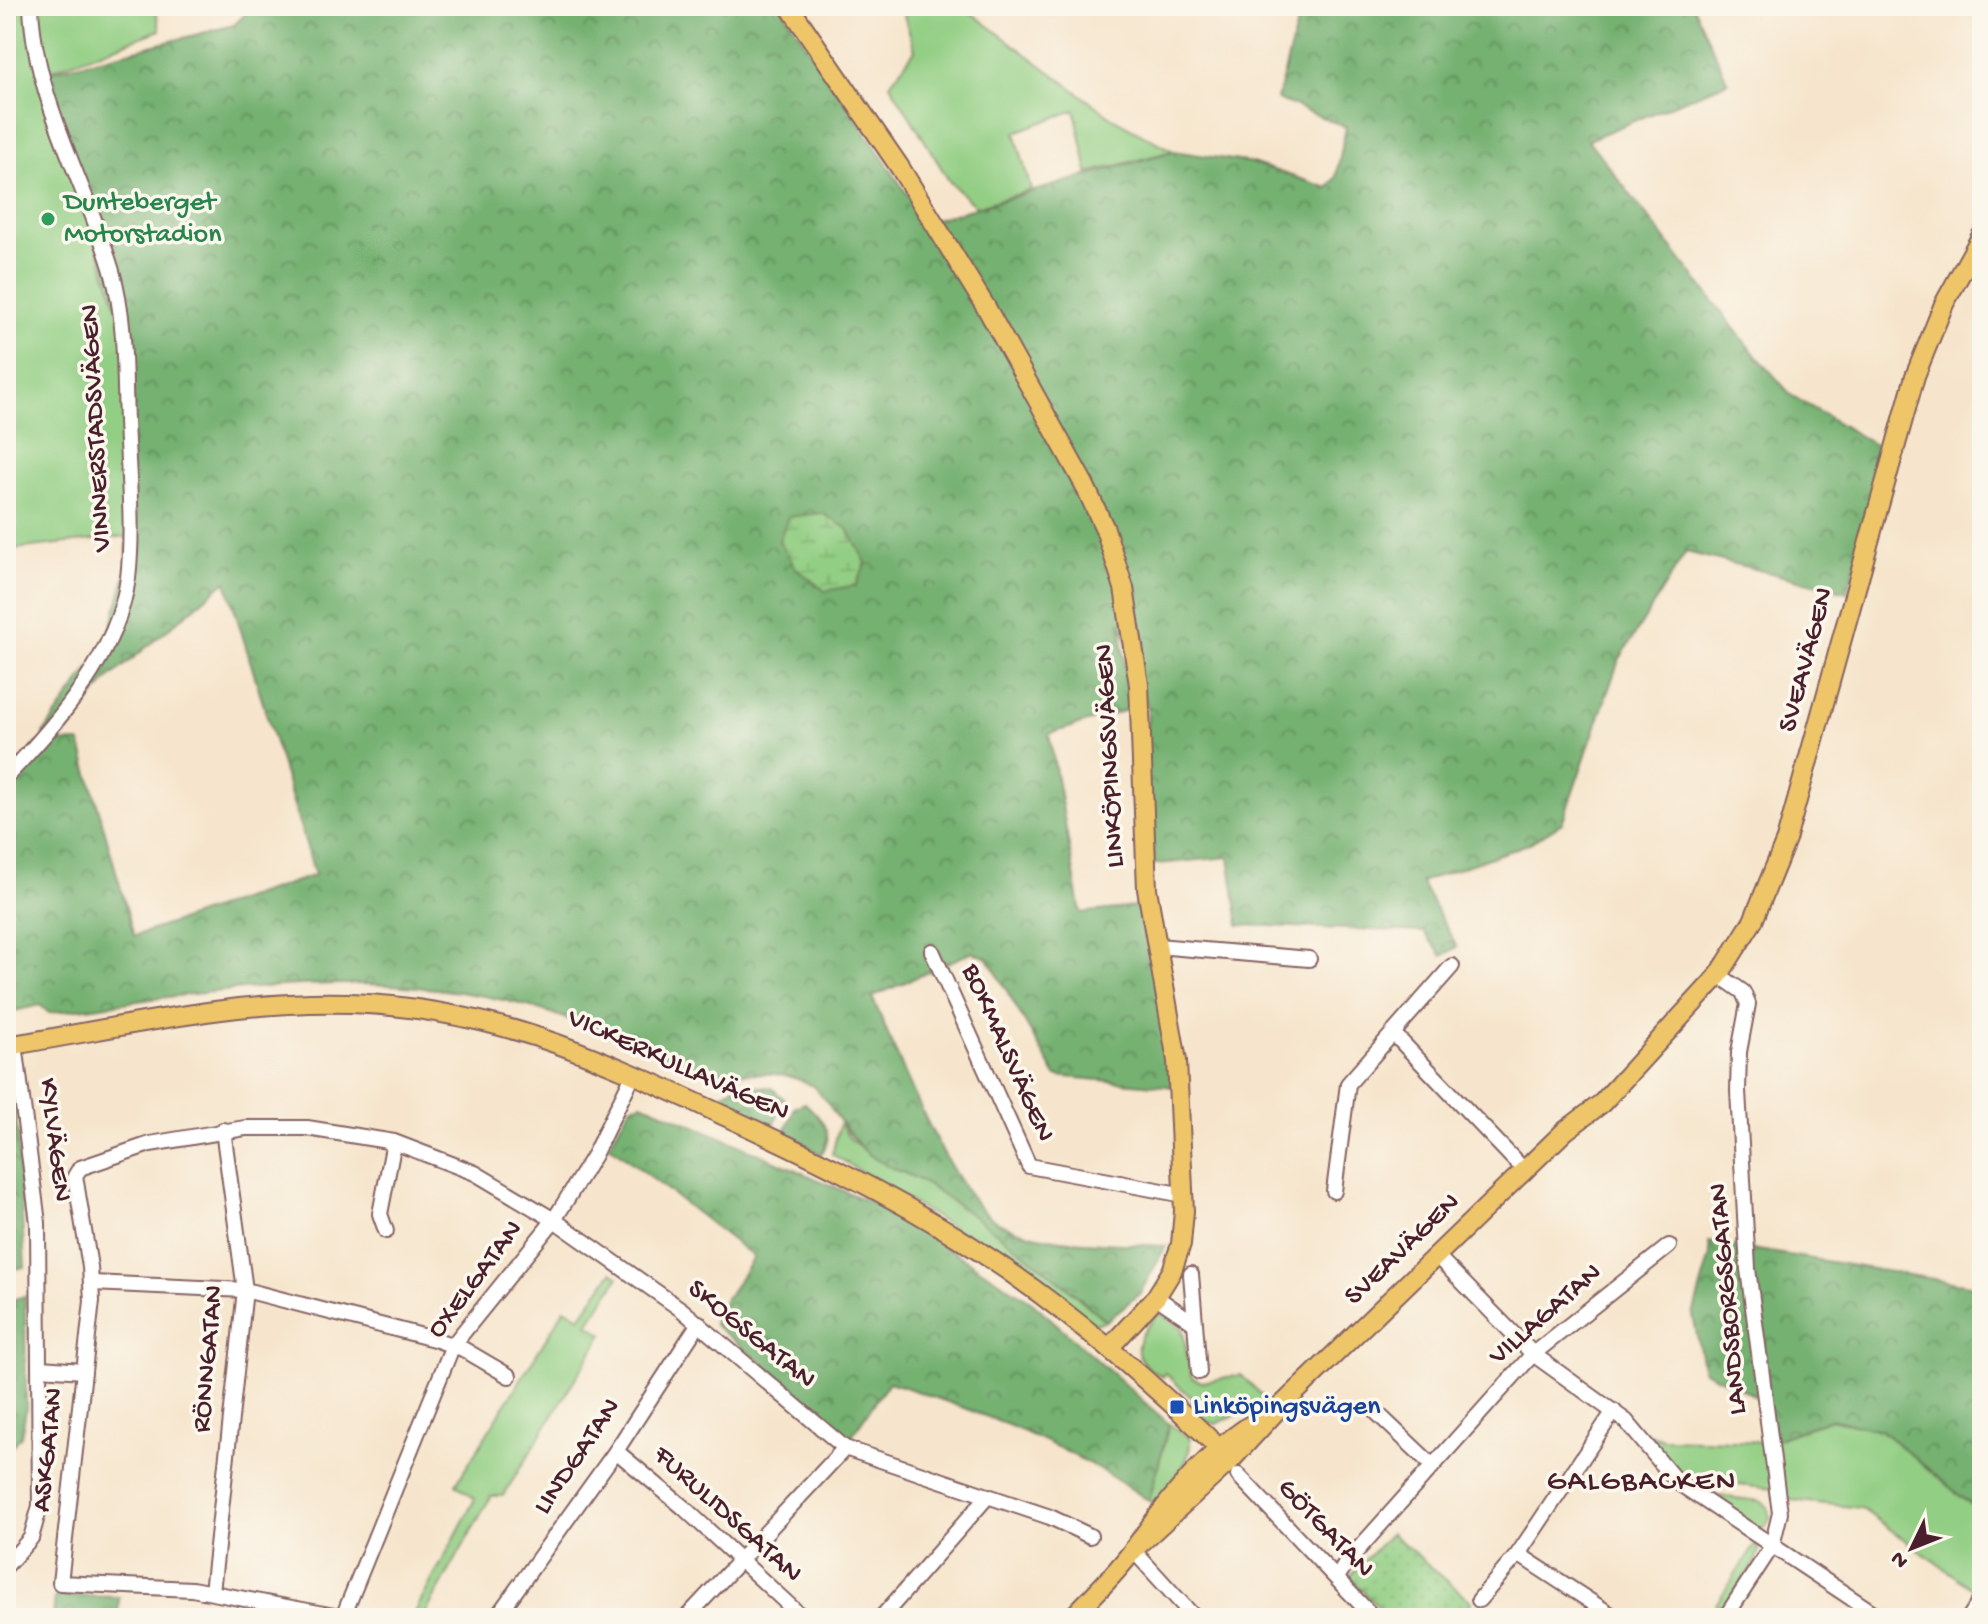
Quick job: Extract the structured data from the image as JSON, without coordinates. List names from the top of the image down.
{
  "streets": {
    "main road": ["SVEAVÄGEN", "LINKÖPINGSVÄGEN", "VICKERKULLAVÄGEN"],
    "street": [
      "VINNERSTADSVÄGEN",
      "BOKMALSVÄGEN",
      "KYLVÄGEN",
      "OXELGATAN",
      "LANDSBORGSGATAN",
      "VILLAGATAN",
      "SKOGSGATAN",
      "RÖNNGATAN",
      "ASKGATAN",
      "LINDGATAN",
      "FURULIDSGATAN",
      "GÖTGATAN"
    ]
  },
  "crossings": [
    ["SVEAVÄGEN", "VICKERKULLAVÄGEN"],
    ["SVEAVÄGEN", "LANDSBORGSGATAN"],
    ["SVEAVÄGEN", "GÖTGATAN"],
    ["LINKÖPINGSVÄGEN", "BOKMALSVÄGEN"],
    ["LINKÖPINGSVÄGEN", "VICKERKULLAVÄGEN"],
    ["VICKERKULLAVÄGEN", "KYLVÄGEN"],
    ["VICKERKULLAVÄGEN", "OXELGATAN"],
    ["VICKERKULLAVÄGEN", "GÖTGATAN"],
    ["KYLVÄGEN", "ASKGATAN"],
    ["OXELGATAN", "SKOGSGATAN"],
    ["VILLAGATAN", "GÖTGATAN"],
    ["SKOGSGATAN", "RÖNNGATAN"],
    ["SKOGSGATAN", "ASKGATAN"],
    ["SKOGSGATAN", "LINDGATAN"],
    ["RÖNNGATAN", "ASKGATAN"],
    ["LINDGATAN", "FURULIDSGATAN"]
  ],
  "districts": ["GALGBACKEN"],
  "places": {
    "other": ["Dunteberget Motorstadion"],
    "transit": ["Linköpingsvägen"]
  },
  "north": "bottom left"
}
